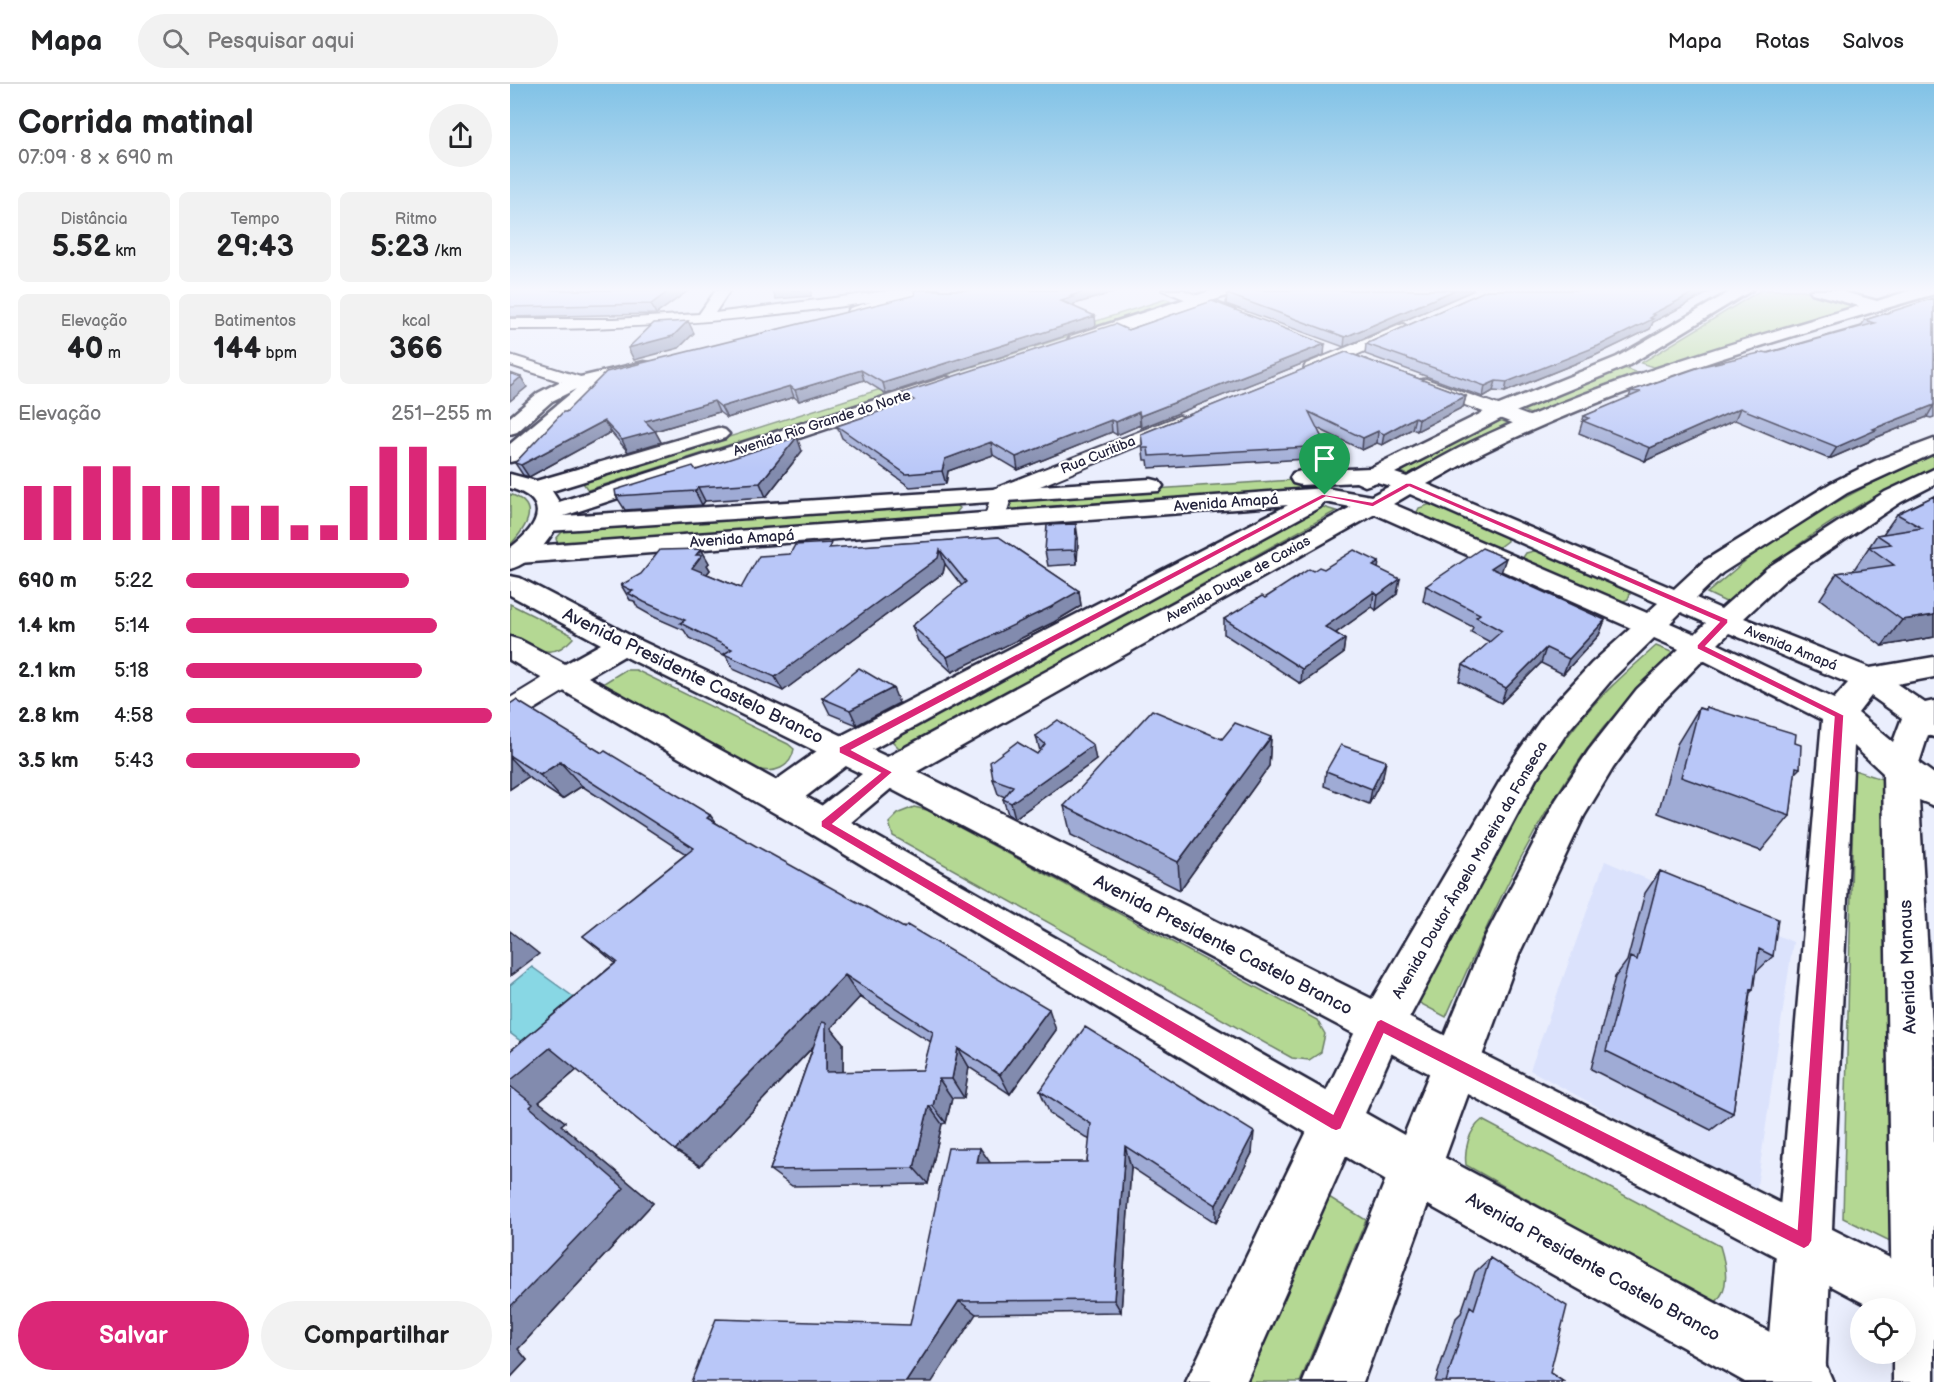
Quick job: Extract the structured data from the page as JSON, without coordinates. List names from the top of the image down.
{
  "streets": {
    "street": [
      "Avenida Rio Grande do Norte",
      "Rua Curitiba",
      "Avenida Amapá",
      "Avenida Duque de Caxias",
      "Avenida Presidente Castelo Branco",
      "Avenida Doutor Ângelo Moreira da Fonseca",
      "Avenida Manaus"
    ]
  },
  "crossings": [
    ["Avenida Rio Grande do Norte", "Avenida Amapá"],
    ["Rua Curitiba", "Avenida Amapá"],
    ["Avenida Amapá", "Avenida Duque de Caxias"],
    ["Avenida Amapá", "Avenida Presidente Castelo Branco"],
    ["Avenida Amapá", "Avenida Doutor Ângelo Moreira da Fonseca"],
    ["Avenida Amapá", "Avenida Manaus"],
    ["Avenida Duque de Caxias", "Avenida Presidente Castelo Branco"],
    ["Avenida Presidente Castelo Branco", "Avenida Doutor Ângelo Moreira da Fonseca"],
    ["Avenida Presidente Castelo Branco", "Avenida Manaus"]
  ],
  "page": {
    "header": "Mapa",
    "search": "Pesquisar aqui",
    "nav": ["Mapa", "Rotas", "Salvos"],
    "heading": ["Corrida matinal", "07:09 · 8 × 690 m"],
    "stats": [
      ["Distância", "5.52 km"],
      ["Tempo", "29:43"],
      ["Ritmo", "5:23 /km"],
      ["Elevação", "40 m"],
      ["Batimentos", "144 bpm"],
      ["kcal", "366"]
    ],
    "chart": ["Elevação", "251–255 m"],
    "list": [
      {
        "name": "690 m",
        "note": "5:22"
      },
      {
        "name": "1.4 km",
        "note": "5:14"
      },
      {
        "name": "2.1 km",
        "note": "5:18"
      },
      {
        "name": "2.8 km",
        "note": "4:58"
      },
      {
        "name": "3.5 km",
        "note": "5:43"
      }
    ],
    "buttons": ["Salvar", "Compartilhar"]
  }
}
